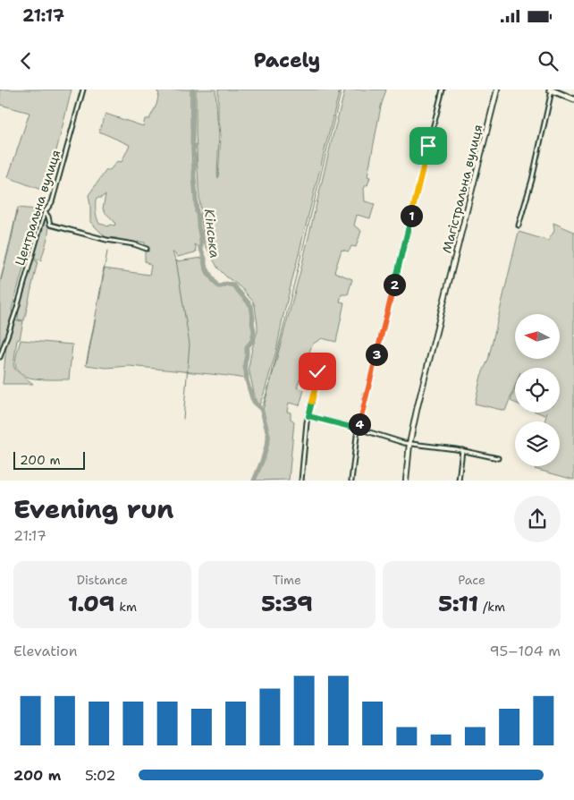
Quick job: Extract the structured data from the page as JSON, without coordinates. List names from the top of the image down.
{
  "streets": {
    "main road": ["Магістральна вулиця"],
    "street": ["Центральна вулиця"]
  },
  "water": ["Кінська"],
  "scale_bar": "200 m",
  "north": "left",
  "page": {
    "status": "21:17",
    "header": "Pacely",
    "pins": [
      "1",
      "2",
      "3",
      "4"
    ],
    "scale": "200 m",
    "heading": ["Evening run", "21:17"],
    "stats": [
      ["Distance", "1.09 km"],
      ["Time", "5:39"],
      ["Pace", "5:11 /km"]
    ],
    "chart": ["Elevation", "95–104 m"],
    "list": [
      {
        "name": "200 m",
        "note": "5:02"
      }
    ]
  }
}
